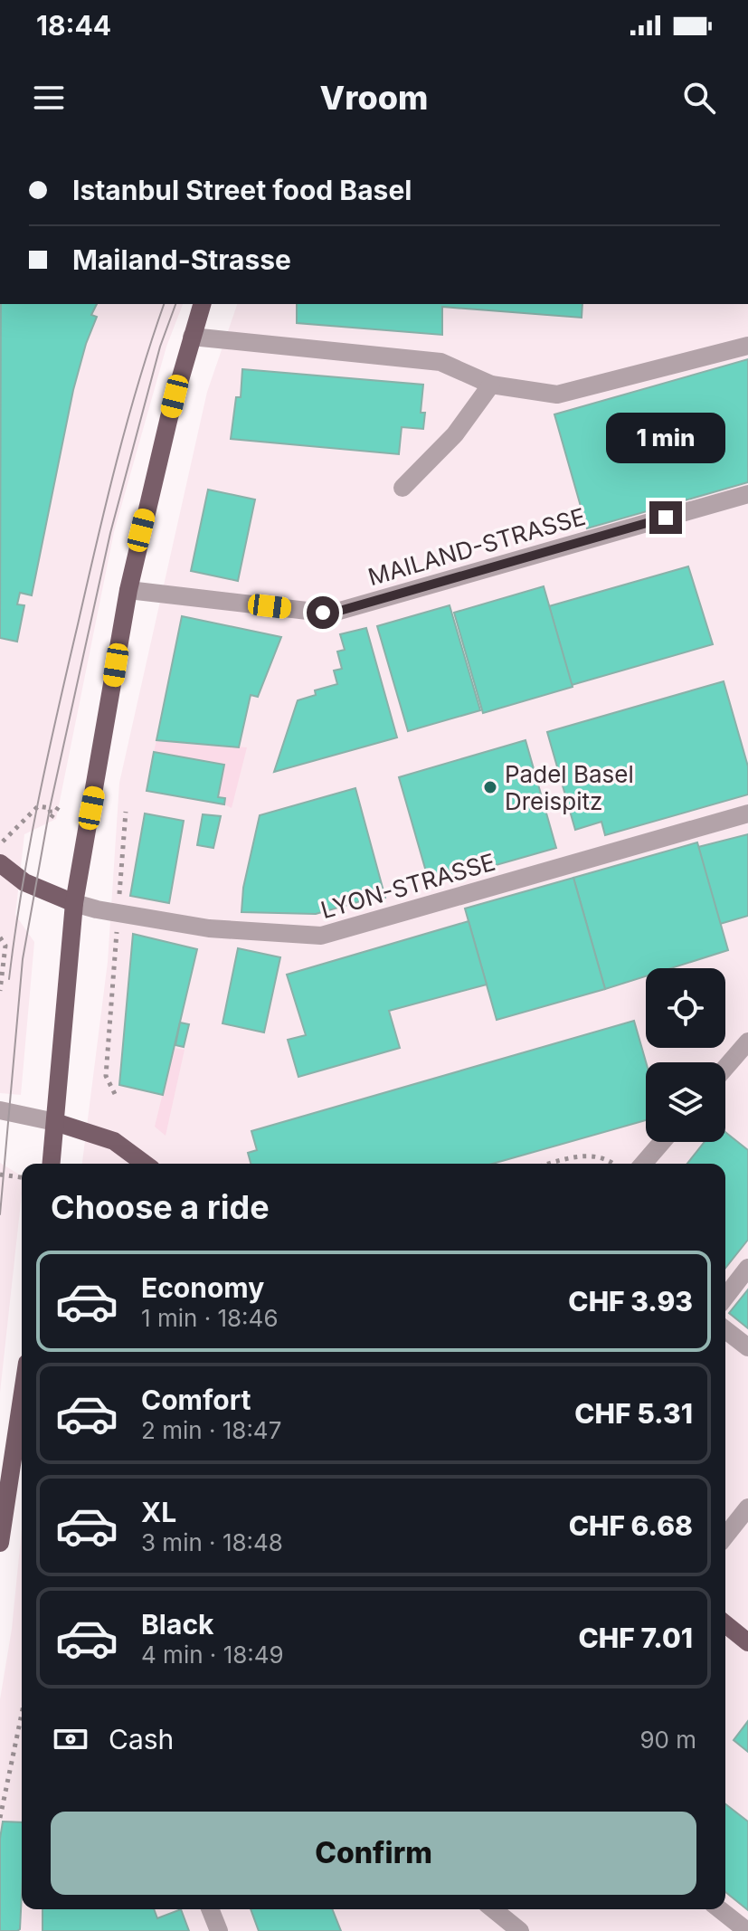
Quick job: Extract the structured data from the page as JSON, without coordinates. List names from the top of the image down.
{
  "streets": {
    "street": ["MAILAND-STRASSE", "LYON-STRASSE"]
  },
  "places": ["Padel Basel Dreispitz"],
  "page": {
    "status": "18:44",
    "header": "Vroom",
    "banner": ["Istanbul Street food Basel", "Mailand-Strasse"],
    "bubble": "1 min",
    "heading": "Choose a ride",
    "list": [
      {
        "name": "Economy",
        "note": "1 min · 18:46",
        "value": "CHF 3.93"
      },
      {
        "name": "Comfort",
        "note": "2 min · 18:47",
        "value": "CHF 5.31"
      },
      {
        "name": "XL",
        "note": "3 min · 18:48",
        "value": "CHF 6.68"
      },
      {
        "name": "Black",
        "note": "4 min · 18:49",
        "value": "CHF 7.01"
      }
    ],
    "pay": ["Cash", "90 m"],
    "buttons": "Confirm"
  }
}
